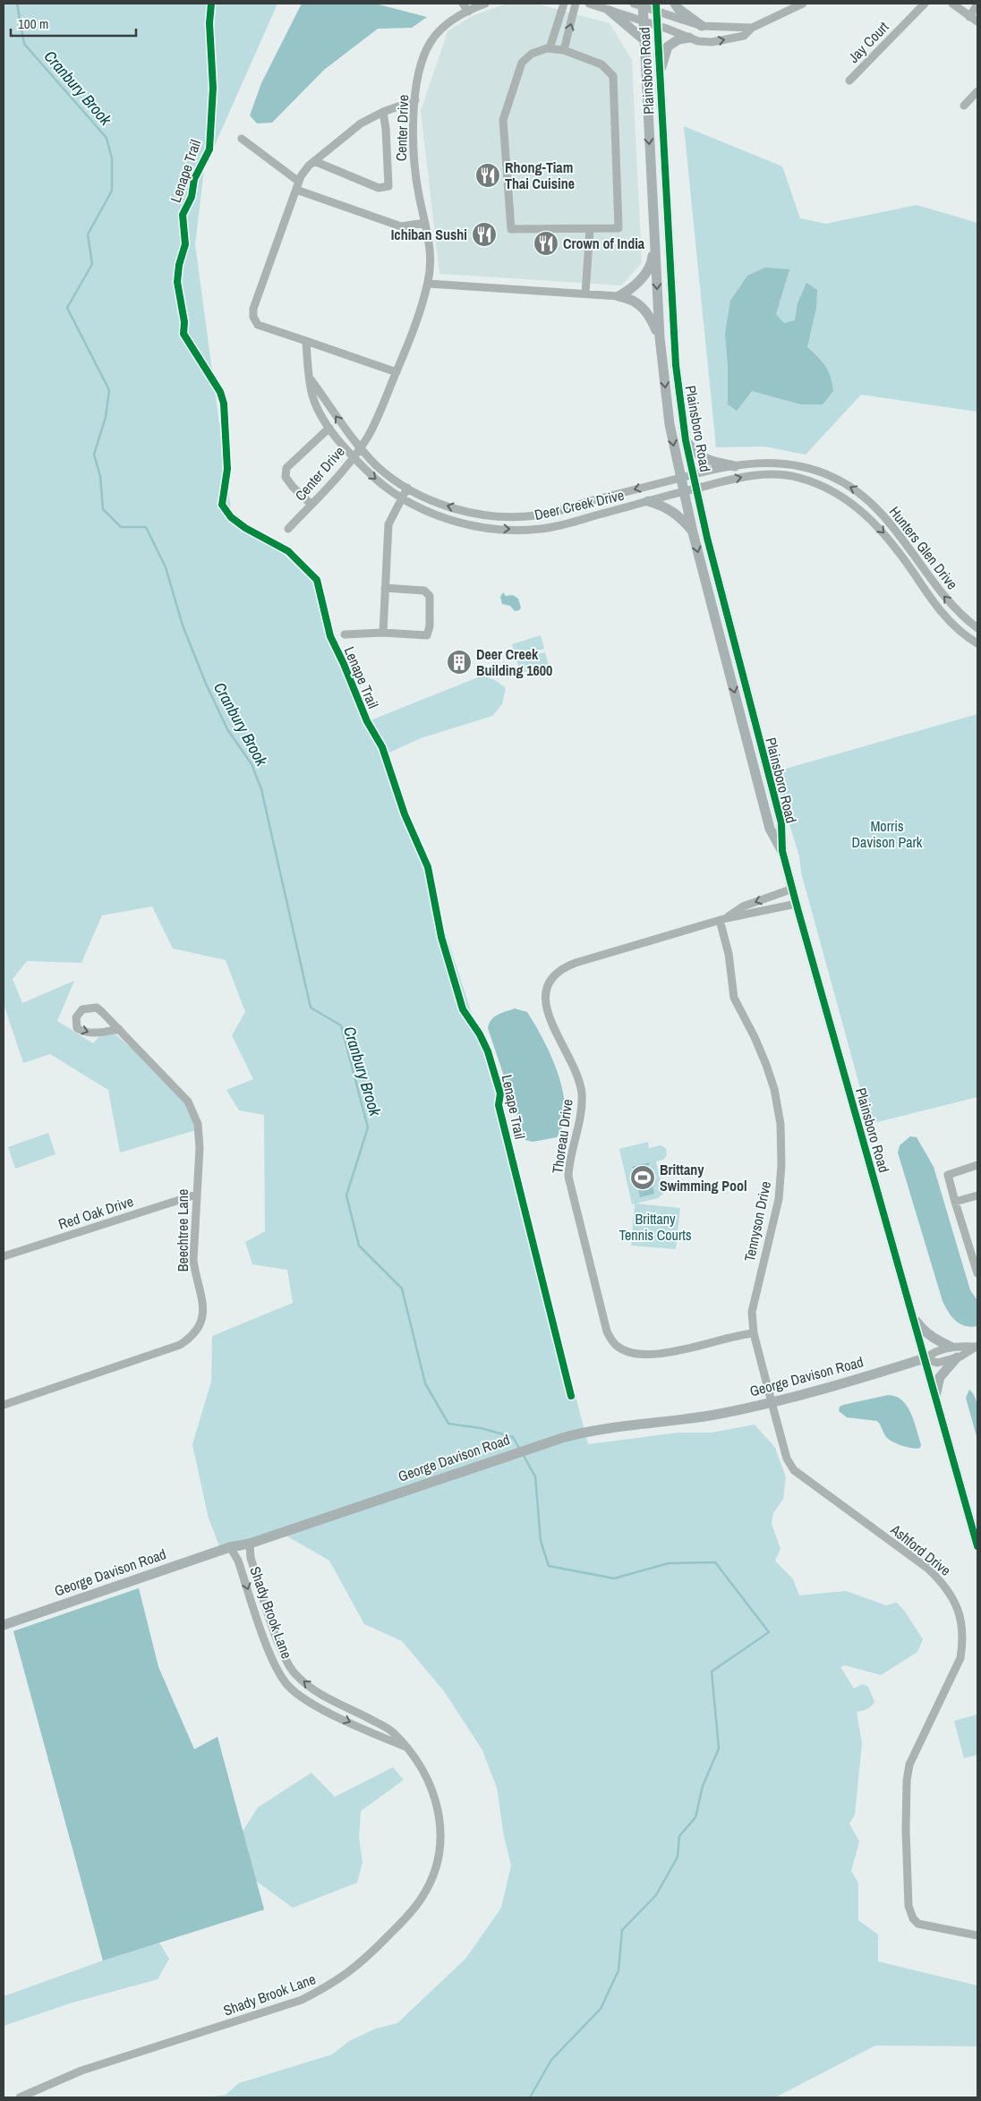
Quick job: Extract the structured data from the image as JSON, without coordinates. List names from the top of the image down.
{
  "streets": {
    "street": [
      "Jay Court",
      "Plainsboro Road",
      "Center Drive",
      "Deer Creek Drive",
      "Hunters Glen Drive",
      "Thoreau Drive",
      "Red Oak Drive",
      "Tennyson Drive",
      "Beechtree Lane",
      "George Davison Road",
      "Ashford Drive",
      "Shady Brook Lane"
    ],
    "cycle path": ["Lenape Trail"]
  },
  "crossings": [
    ["Plainsboro Road", "Deer Creek Drive"],
    ["Plainsboro Road", "Hunters Glen Drive"],
    ["Plainsboro Road", "Thoreau Drive"],
    ["Plainsboro Road", "George Davison Road"],
    ["Center Drive", "Deer Creek Drive"],
    ["Deer Creek Drive", "Hunters Glen Drive"],
    ["Thoreau Drive", "Tennyson Drive"],
    ["Red Oak Drive", "Beechtree Lane"],
    ["Tennyson Drive", "George Davison Road"],
    ["Tennyson Drive", "Ashford Drive"],
    ["George Davison Road", "Ashford Drive"],
    ["George Davison Road", "Shady Brook Lane"]
  ],
  "water": ["Cranbury Brook"],
  "parks": ["Morris Davison Park", "Brittany Tennis Courts"],
  "places": {
    "restaurant": ["Rhong-Tiam Thai Cuisine", "Ichiban Sushi", "Crown of India"],
    "building": ["Deer Creek Building 1600"],
    "sports": ["Brittany Swimming Pool"]
  },
  "scale_bar": "100 m"
}
